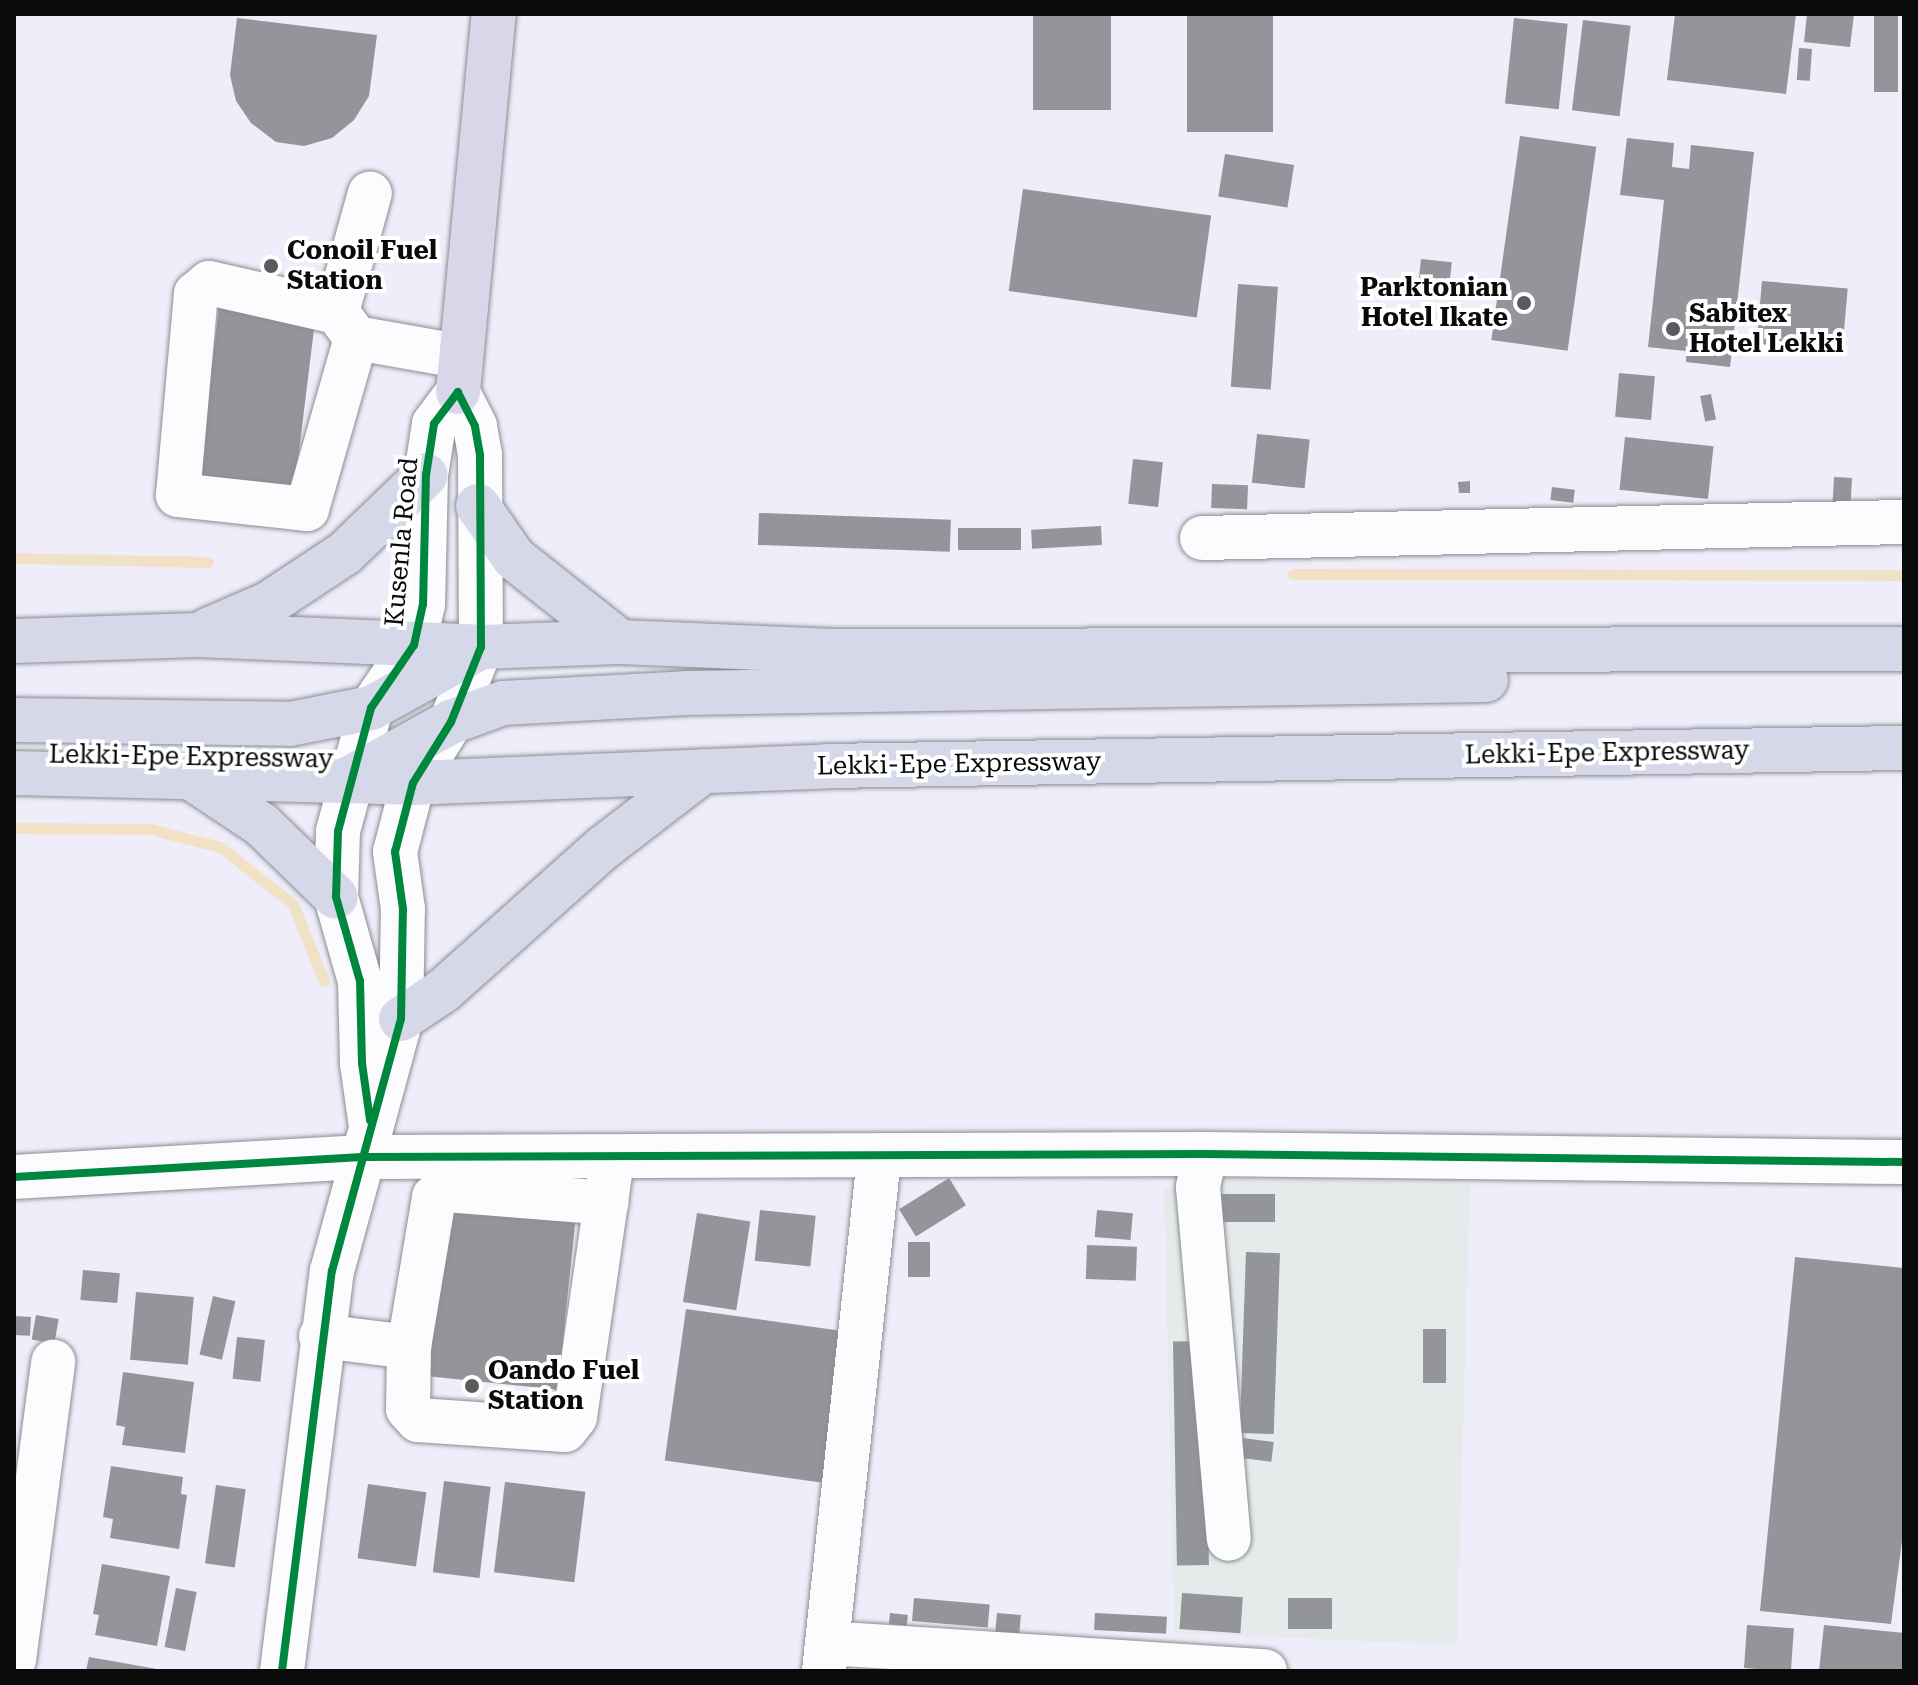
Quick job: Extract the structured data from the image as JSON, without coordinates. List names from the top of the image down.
{
  "streets": {
    "highway": ["Lekki-Epe Expressway"],
    "street": ["Kusenla Road"]
  },
  "crossings": [
    ["Kusenla Road", "Lekki-Epe Expressway"]
  ],
  "places": [
    "Conoil Fuel Station",
    "Parktonian Hotel Ikate",
    "Sabitex Hotel Lekki",
    "Oando Fuel Station"
  ]
}
